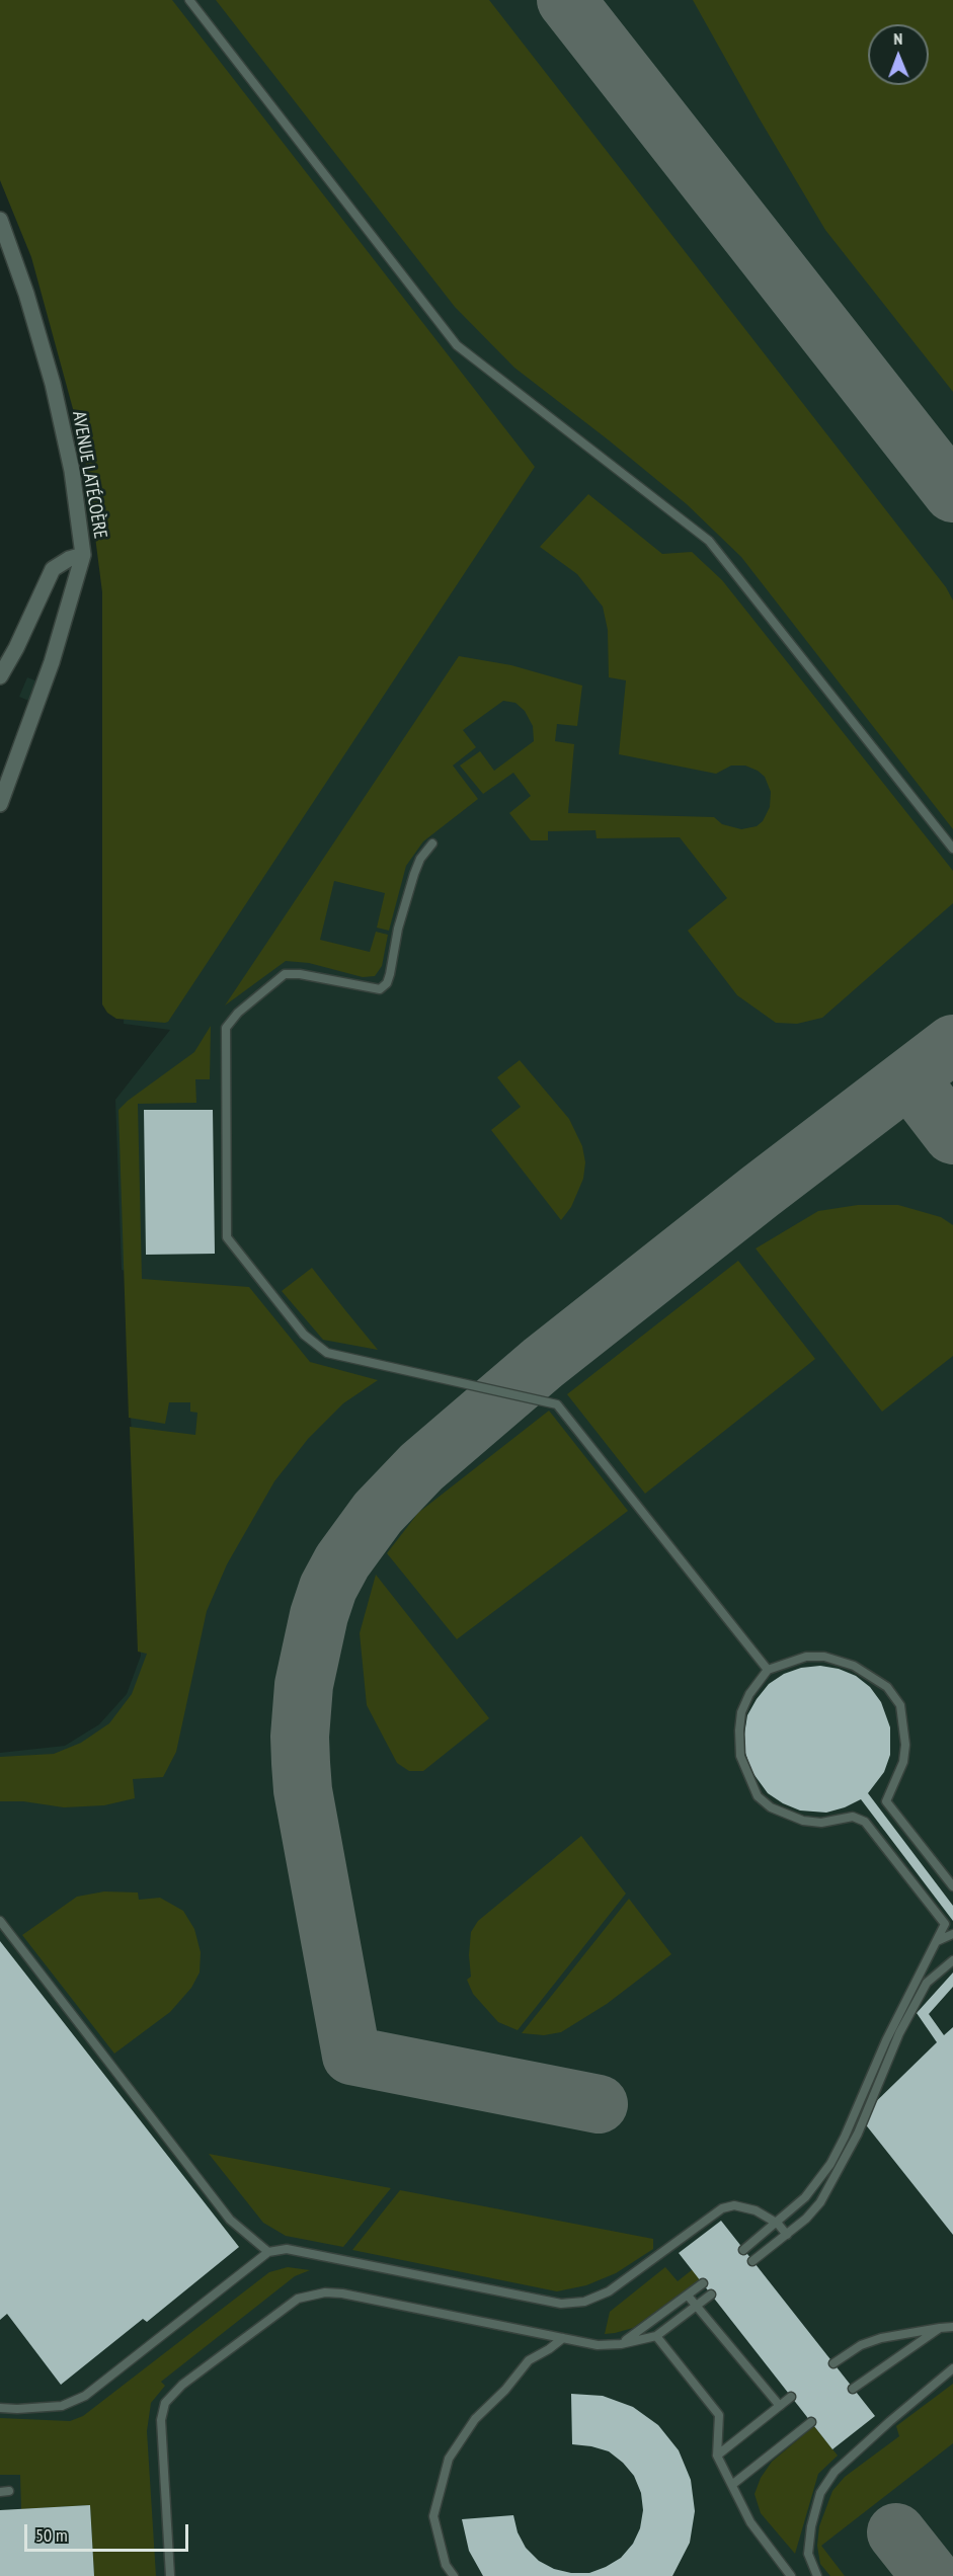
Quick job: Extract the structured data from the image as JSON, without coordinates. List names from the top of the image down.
{
  "streets": {
    "street": ["AVENUE LATÉCOÈRE"]
  },
  "scale_bar": "50 m",
  "north": "top"
}
